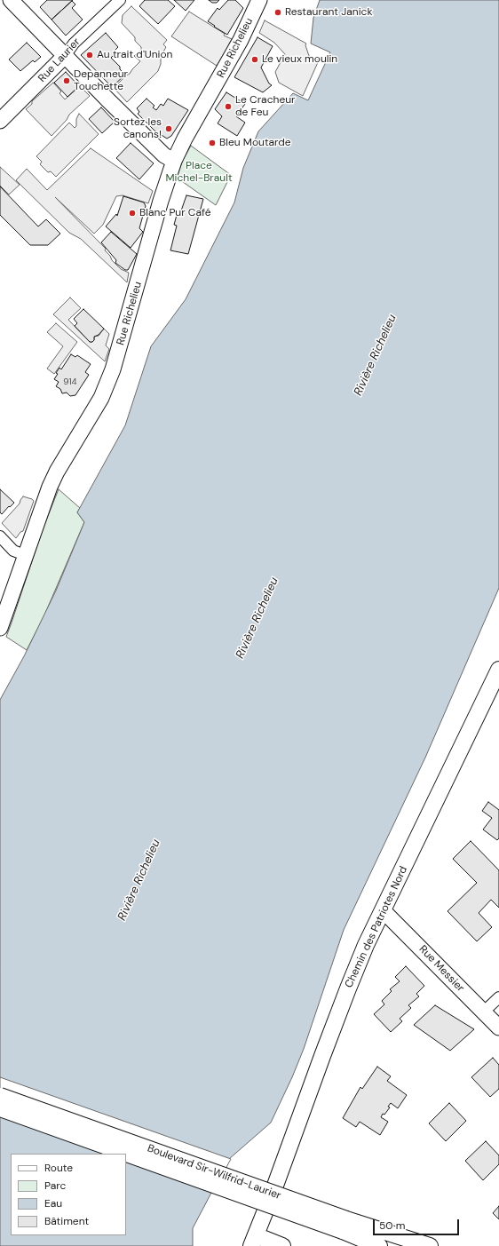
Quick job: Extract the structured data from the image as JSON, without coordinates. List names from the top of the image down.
{
  "streets": {
    "main road": [
      "Rue Richelieu",
      "Rue Laurier",
      "Chemin des Patriotes Nord",
      "Rue Messier",
      "Boulevard Sir-Wilfrid-Laurier"
    ]
  },
  "crossings": [
    ["Chemin des Patriotes Nord", "Rue Messier"]
  ],
  "water": ["Rivière Richelieu"],
  "parks": ["Place Michel-Brault"],
  "places": [
    "Restaurant Janick",
    "Au trait d'Union",
    "Le vieux moulin",
    "Depanneur Touchette",
    "Le Cracheur de Feu",
    "Sortez les canons!",
    "Bleu Moutarde",
    "Blanc Pur Café"
  ],
  "house_numbers": ["914"],
  "legend": [
    "Route",
    "Parc",
    "Eau",
    "Bâtiment"
  ],
  "scale_bar": "50 m"
}
